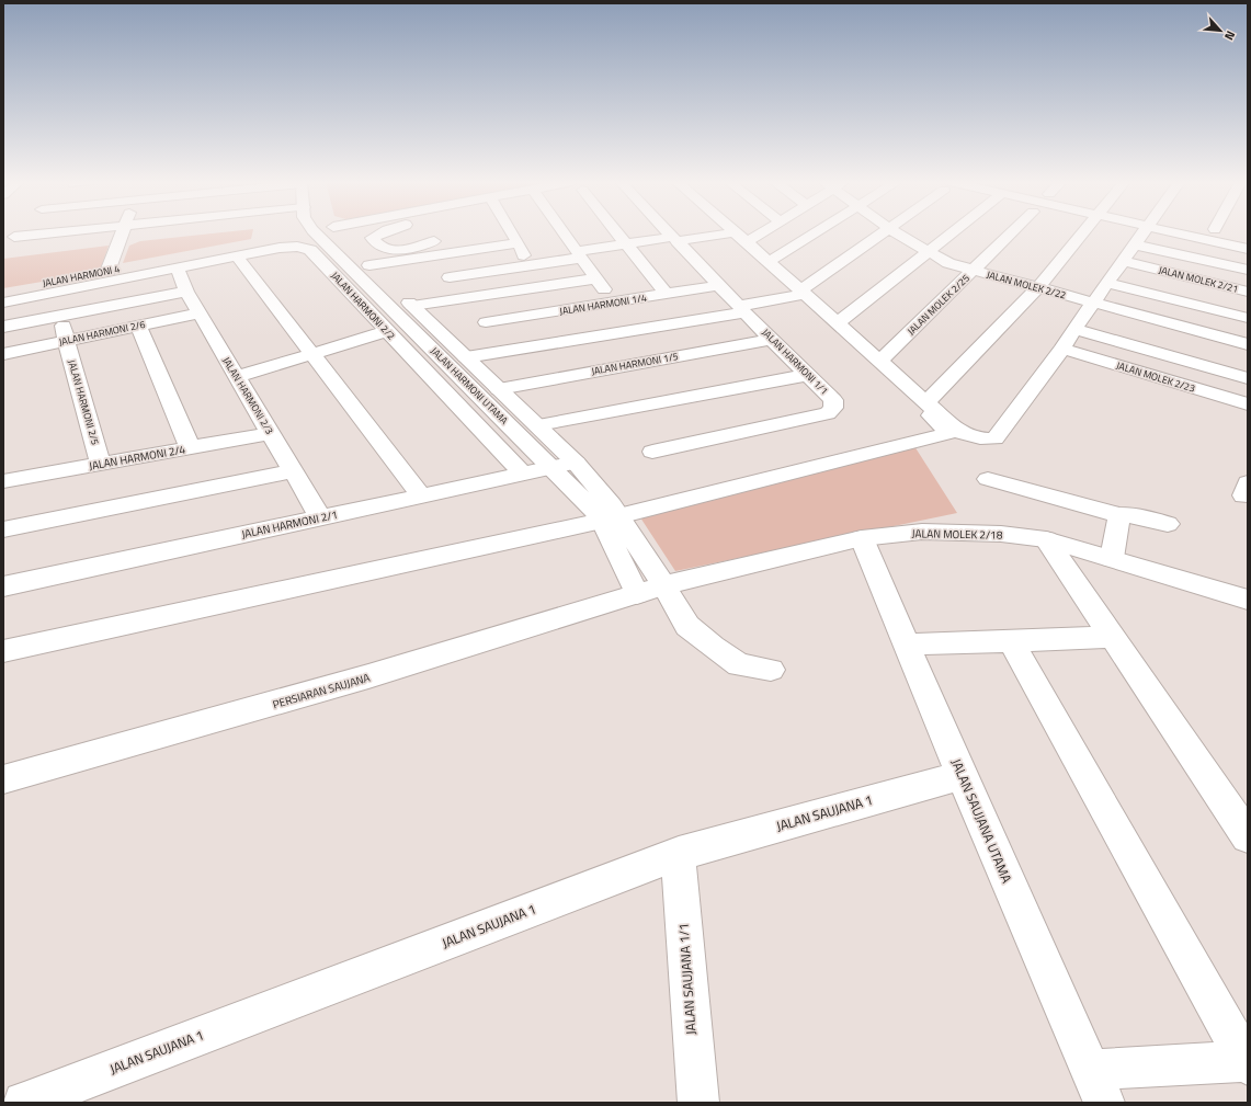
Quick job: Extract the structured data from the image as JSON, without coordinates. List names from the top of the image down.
{
  "streets": {
    "street": [
      "JALAN HARMONI 4",
      "JALAN MOLEK 2/21",
      "JALAN MOLEK 2/22",
      "JALAN HARMONI 1/4",
      "JALAN MOLEK 2/25",
      "JALAN HARMONI 2/2",
      "JALAN HARMONI 2/6",
      "JALAN HARMONI 1/1",
      "JALAN HARMONI 1/5",
      "JALAN MOLEK 2/23",
      "JALAN HARMONI UTAMA",
      "JALAN HARMONI 2/3",
      "JALAN HARMONI 2/5",
      "JALAN HARMONI 2/4",
      "JALAN HARMONI 2/1",
      "JALAN MOLEK 2/18",
      "PERSIARAN SAUJANA",
      "JALAN SAUJANA 1",
      "JALAN SAUJANA UTAMA",
      "JALAN SAUJANA 1/1"
    ]
  },
  "crossings": [
    ["JALAN HARMONI 4", "JALAN HARMONI 2/2"],
    ["JALAN HARMONI 4", "JALAN HARMONI 2/3"],
    ["JALAN MOLEK 2/22", "JALAN MOLEK 2/25"],
    ["JALAN HARMONI 1/4", "JALAN HARMONI 1/1"],
    ["JALAN HARMONI 2/2", "JALAN HARMONI 2/3"],
    ["JALAN HARMONI 2/2", "JALAN HARMONI 2/5"],
    ["JALAN HARMONI 2/2", "JALAN HARMONI 2/1"],
    ["JALAN HARMONI 2/6", "JALAN HARMONI 2/3"],
    ["JALAN HARMONI 2/6", "JALAN HARMONI 2/5"],
    ["JALAN HARMONI 1/1", "JALAN HARMONI 1/5"],
    ["JALAN HARMONI 1/5", "JALAN HARMONI UTAMA"],
    ["JALAN HARMONI UTAMA", "JALAN HARMONI 2/1"],
    ["JALAN HARMONI UTAMA", "JALAN MOLEK 2/18"],
    ["JALAN HARMONI UTAMA", "PERSIARAN SAUJANA"],
    ["JALAN HARMONI 2/3", "JALAN HARMONI 2/4"],
    ["JALAN HARMONI 2/3", "JALAN HARMONI 2/1"],
    ["JALAN HARMONI 2/5", "JALAN HARMONI 2/4"],
    ["JALAN MOLEK 2/18", "PERSIARAN SAUJANA"],
    ["JALAN MOLEK 2/18", "JALAN SAUJANA UTAMA"],
    ["JALAN SAUJANA 1", "JALAN SAUJANA UTAMA"],
    ["JALAN SAUJANA 1", "JALAN SAUJANA 1/1"]
  ],
  "north": "bottom right"
}
